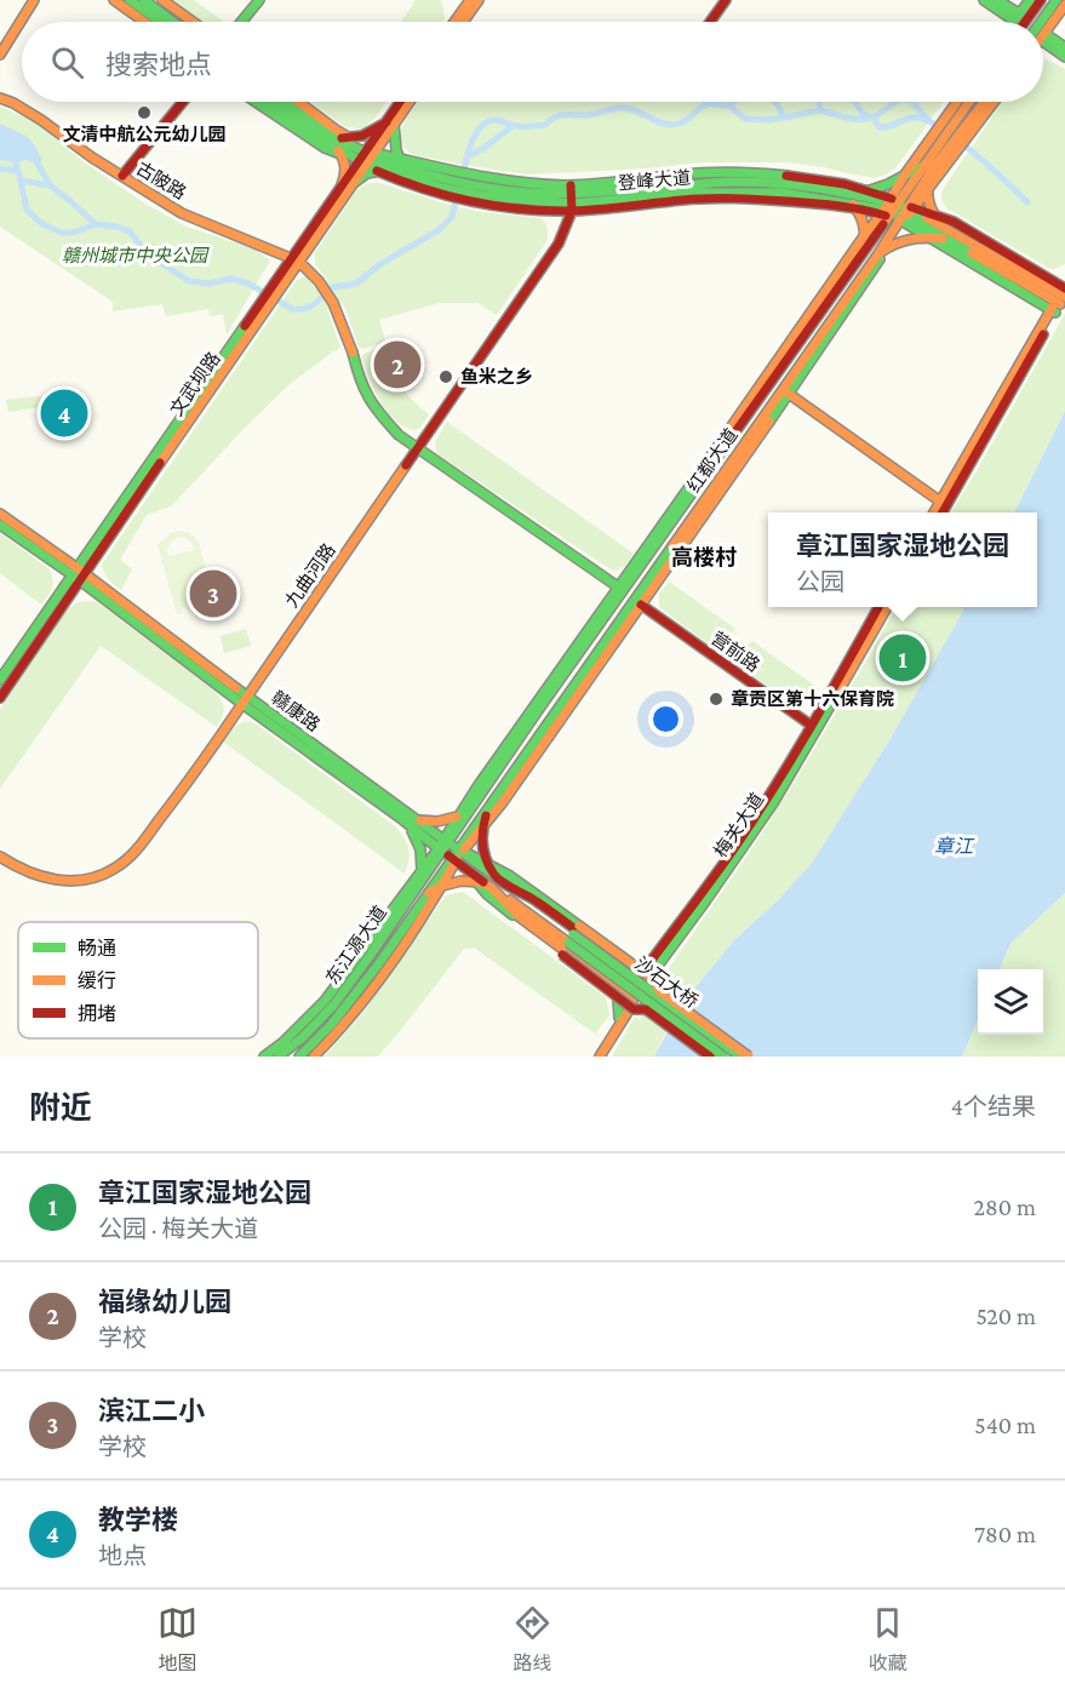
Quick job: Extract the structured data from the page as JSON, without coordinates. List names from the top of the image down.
{
  "streets": {
    "main road": [
      "古陂路",
      "登峰大道",
      "文武坝路",
      "红都大道",
      "九曲河路",
      "营前路",
      "赣康路",
      "梅关大道",
      "东江源大道",
      "沙石大桥"
    ]
  },
  "crossings": [
    ["古陂路", "文武坝路"],
    ["古陂路", "九曲河路"],
    ["登峰大道", "文武坝路"],
    ["登峰大道", "红都大道"],
    ["登峰大道", "九曲河路"],
    ["文武坝路", "赣康路"],
    ["红都大道", "赣康路"],
    ["红都大道", "东江源大道"],
    ["九曲河路", "赣康路"],
    ["营前路", "梅关大道"],
    ["赣康路", "东江源大道"],
    ["赣康路", "沙石大桥"]
  ],
  "districts": ["高楼村"],
  "water": ["章江"],
  "parks": ["赣州城市中央公园"],
  "places": ["文清中航公元幼儿园", "鱼米之乡", "章贡区第十六保育院"],
  "legend": ["畅通", "缓行", "拥堵"],
  "page": {
    "search": "搜索地点",
    "pins": [
      "2",
      "4",
      "3",
      "1"
    ],
    "popup": ["章江国家湿地公园", "公园"],
    "heading": ["附近", "4个结果"],
    "list": [
      {
        "mark": "1",
        "name": "章江国家湿地公园",
        "note": "公园 · 梅关大道",
        "value": "280 m"
      },
      {
        "mark": "2",
        "name": "福缘幼儿园",
        "note": "学校",
        "value": "520 m"
      },
      {
        "mark": "3",
        "name": "滨江二小",
        "note": "学校",
        "value": "540 m"
      },
      {
        "mark": "4",
        "name": "教学楼",
        "note": "地点",
        "value": "780 m"
      }
    ],
    "nav": ["地图", "路线", "收藏"]
  }
}
